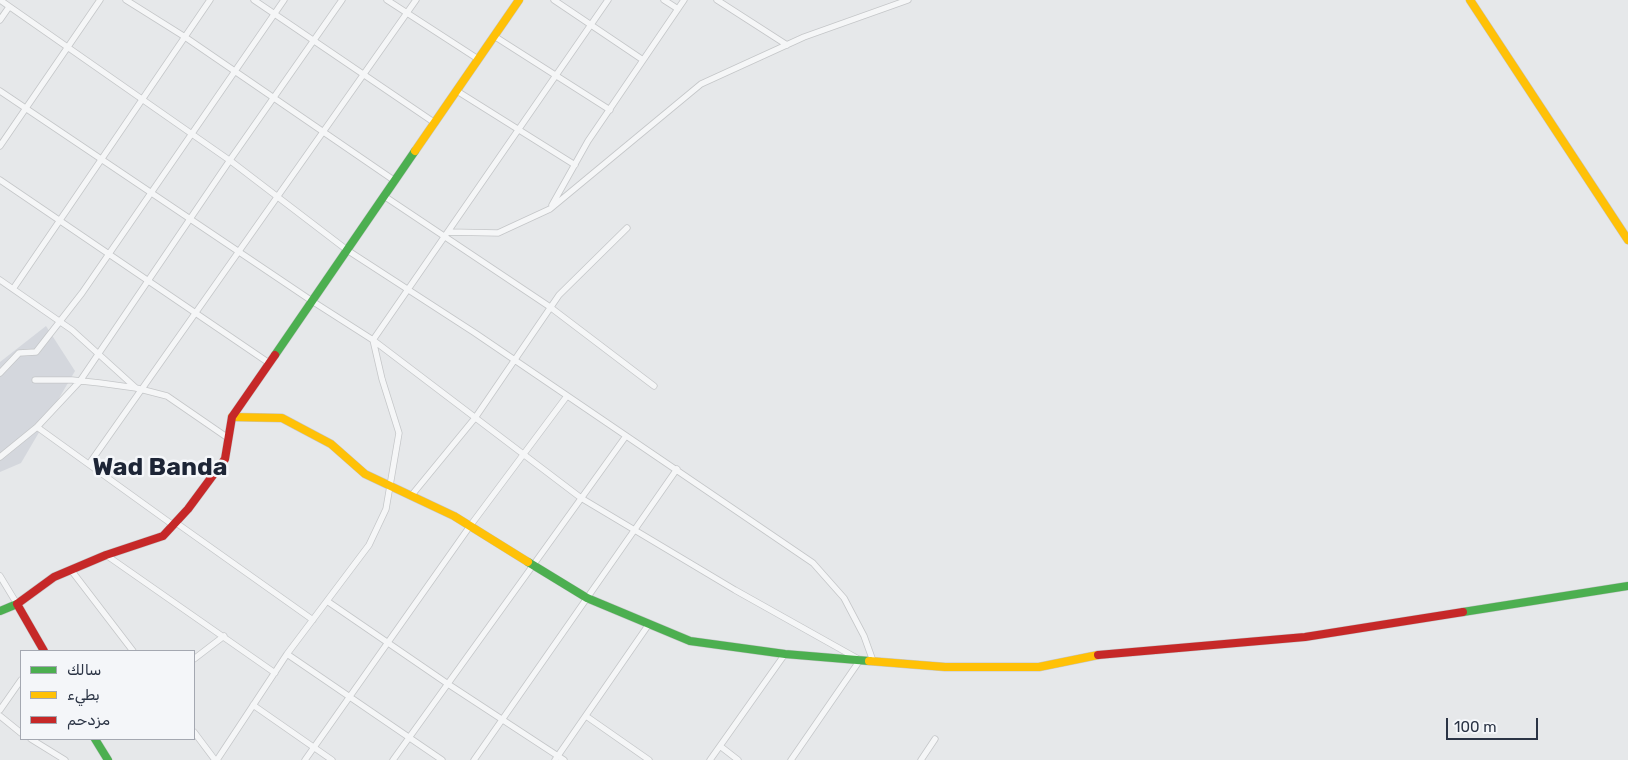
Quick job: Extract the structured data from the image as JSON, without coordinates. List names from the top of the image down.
{
  "districts": ["Wad Banda"],
  "legend": ["سالك", "بطيء", "مزدحم"],
  "scale_bar": "100 m"
}
